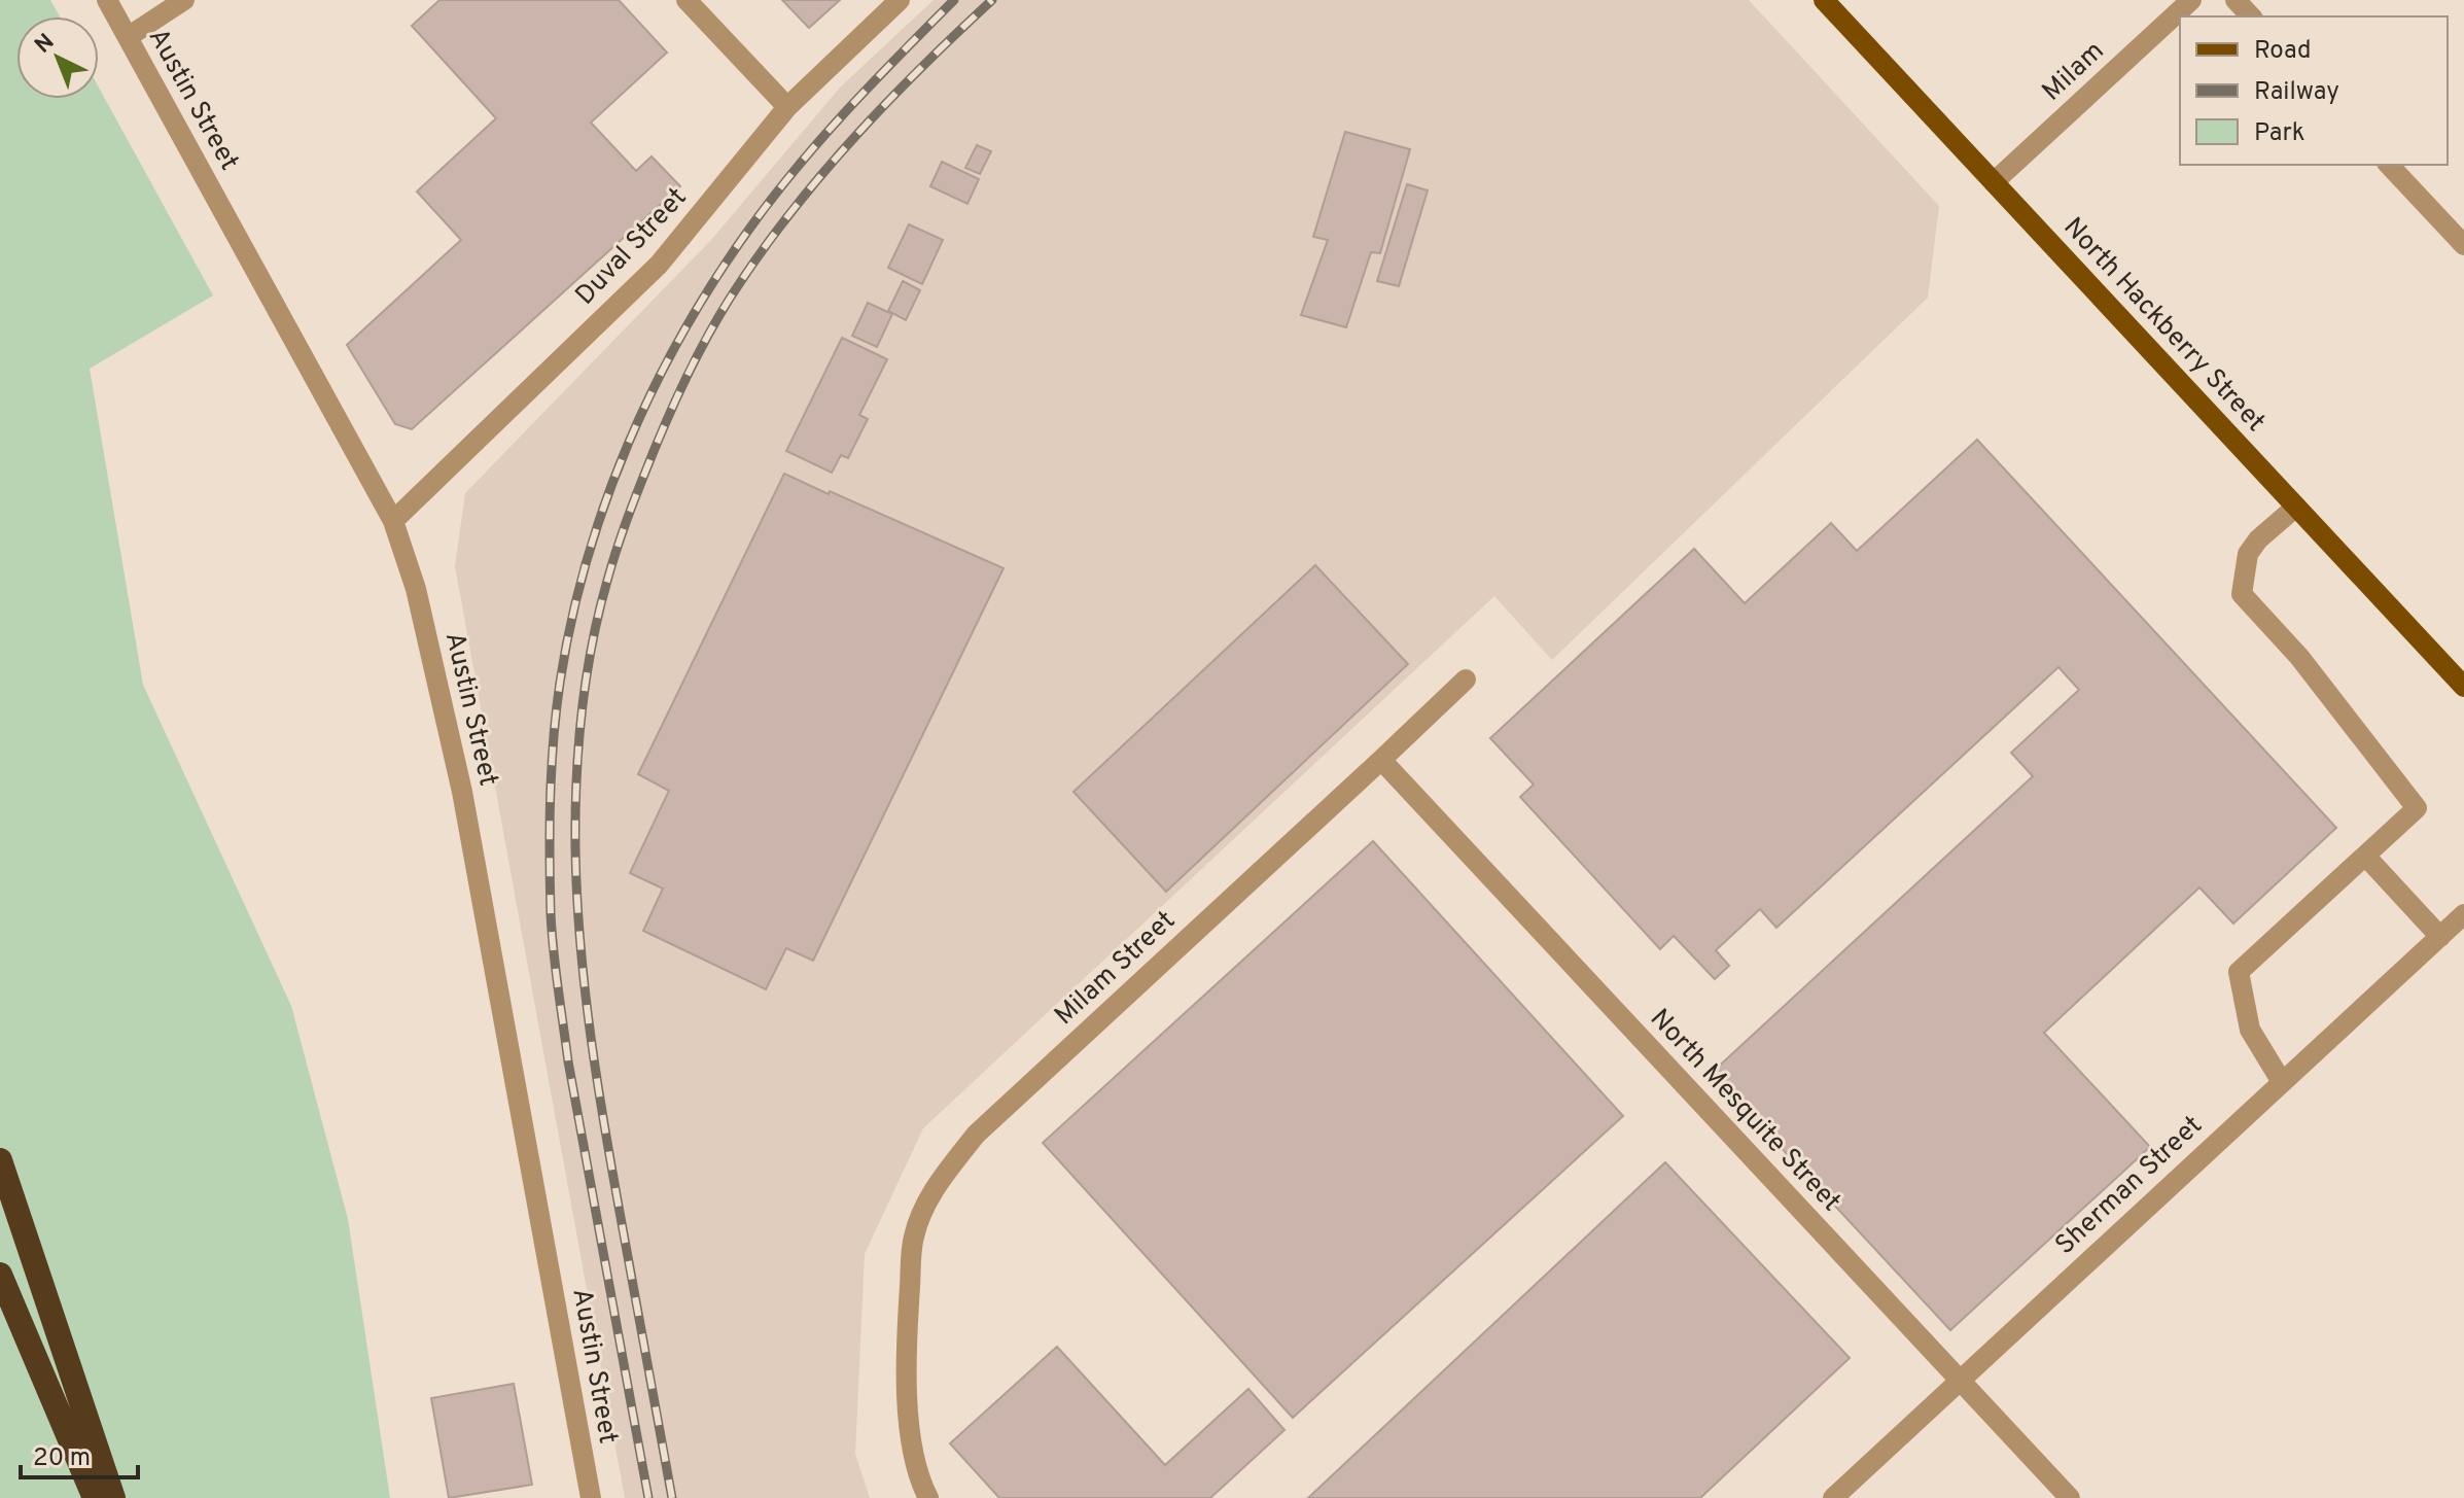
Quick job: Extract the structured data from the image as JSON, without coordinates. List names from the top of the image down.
{
  "streets": {
    "main road": ["North Hackberry Street"],
    "street": [
      "Milam",
      "Austin Street",
      "Duval Street",
      "Milam Street",
      "North Mesquite Street",
      "Sherman Street"
    ]
  },
  "crossings": [
    ["Milam", "North Hackberry Street"],
    ["Austin Street", "Duval Street"],
    ["Milam Street", "North Mesquite Street"],
    ["North Mesquite Street", "Sherman Street"]
  ],
  "legend": ["Road", "Railway", "Park"],
  "scale_bar": "20 m",
  "north": "top left"
}
